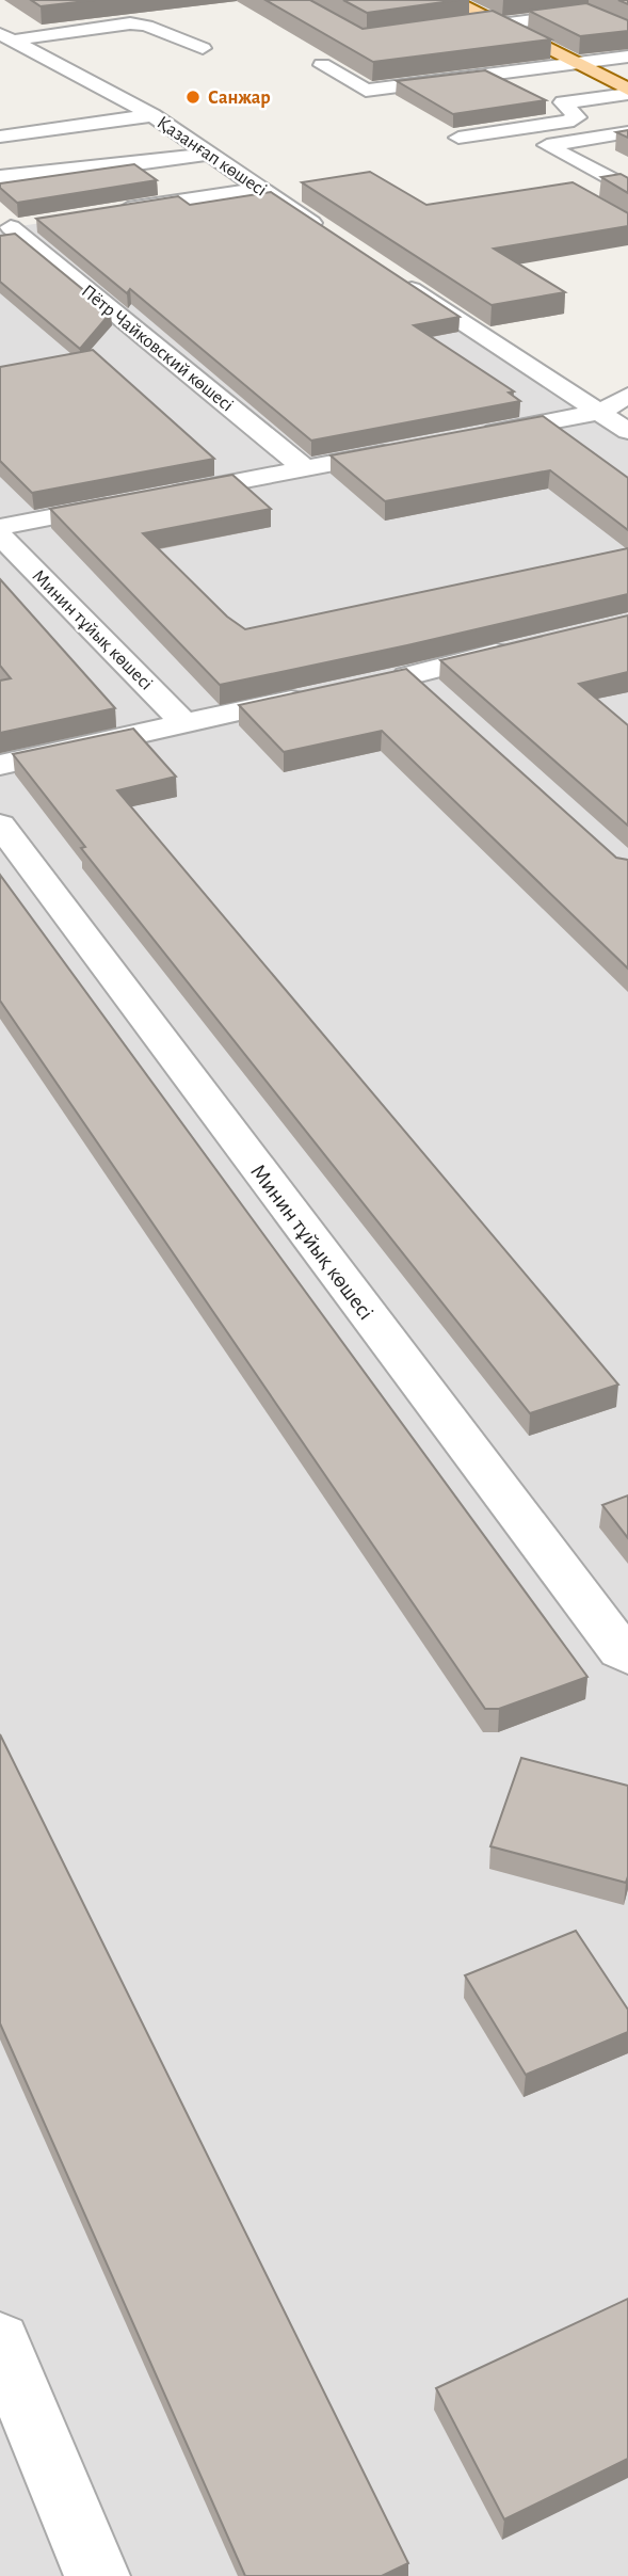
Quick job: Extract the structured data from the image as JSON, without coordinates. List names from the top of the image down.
{
  "streets": {
    "street": ["Қазанғап көшесі", "Пётр Чайковский көшесі", "Минин тұйық көшесі"]
  },
  "places": ["Санжар"]
}
